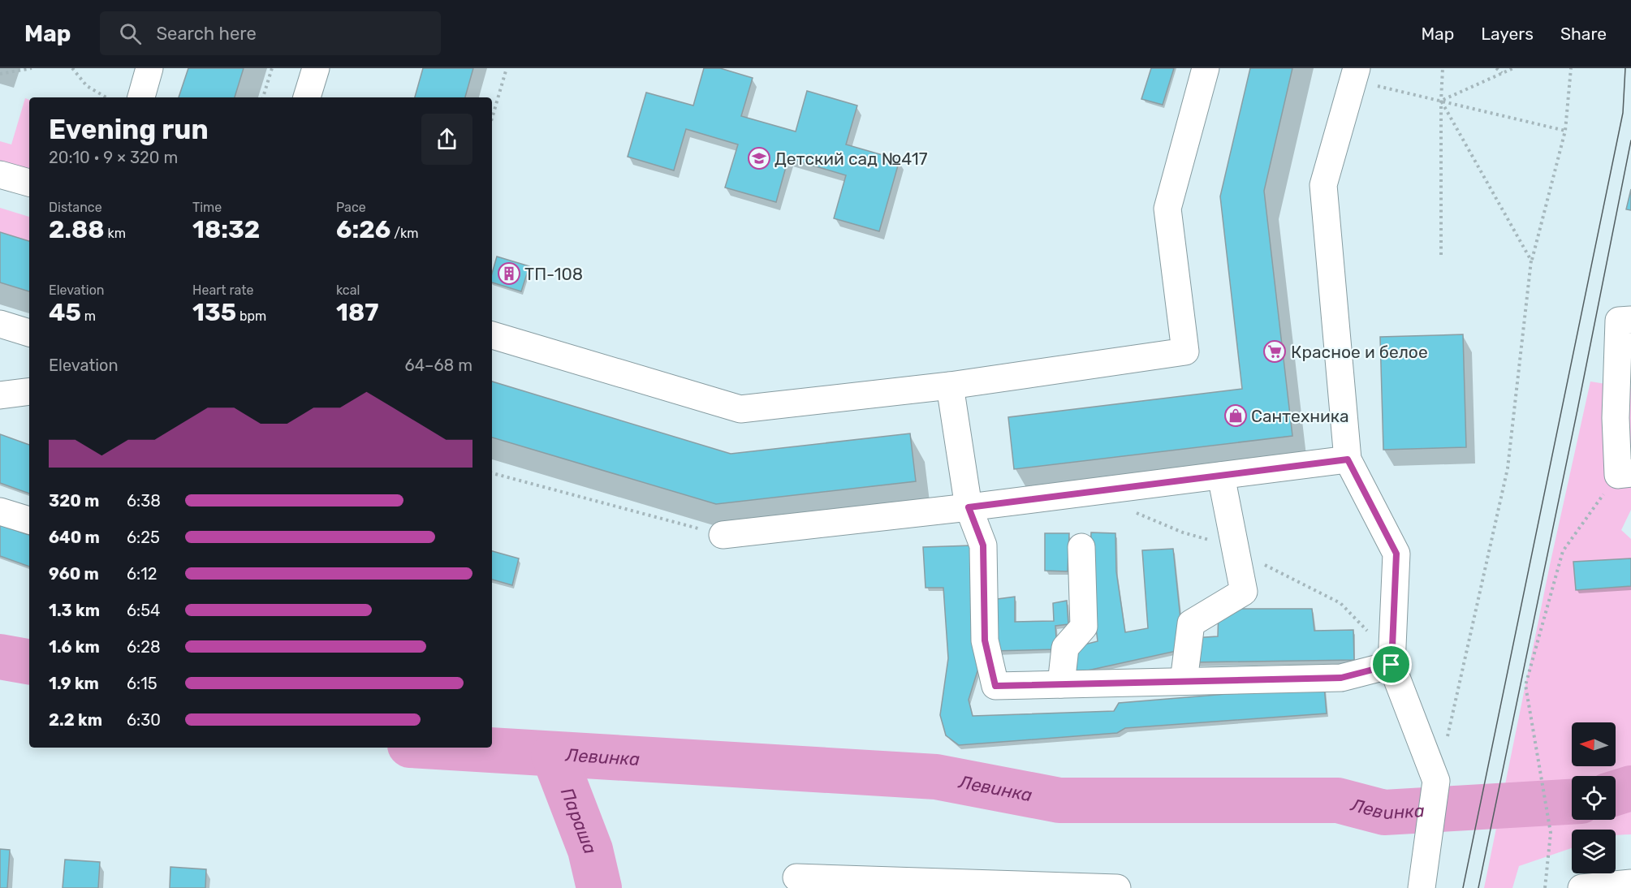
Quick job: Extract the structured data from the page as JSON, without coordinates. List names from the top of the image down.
{
  "water": ["Левинка", "Параша"],
  "places": {
    "school or university": ["Детский сад №417"],
    "building": ["ТП-108"],
    "supermarket": ["Красное и белое"],
    "shop": ["Сантехника"]
  },
  "north": "left",
  "page": {
    "header": "Map",
    "search": "Search here",
    "nav": ["Map", "Layers", "Share"],
    "heading": ["Evening run", "20:10 · 9 × 320 m"],
    "stats": [
      ["Distance", "2.88 km"],
      ["Time", "18:32"],
      ["Pace", "6:26 /km"],
      ["Elevation", "45 m"],
      ["Heart rate", "135 bpm"],
      ["kcal", "187"]
    ],
    "chart": ["Elevation", "64–68 m"],
    "list": [
      {
        "name": "320 m",
        "note": "6:38"
      },
      {
        "name": "640 m",
        "note": "6:25"
      },
      {
        "name": "960 m",
        "note": "6:12"
      },
      {
        "name": "1.3 km",
        "note": "6:54"
      },
      {
        "name": "1.6 km",
        "note": "6:28"
      },
      {
        "name": "1.9 km",
        "note": "6:15"
      },
      {
        "name": "2.2 km",
        "note": "6:30"
      }
    ]
  }
}
